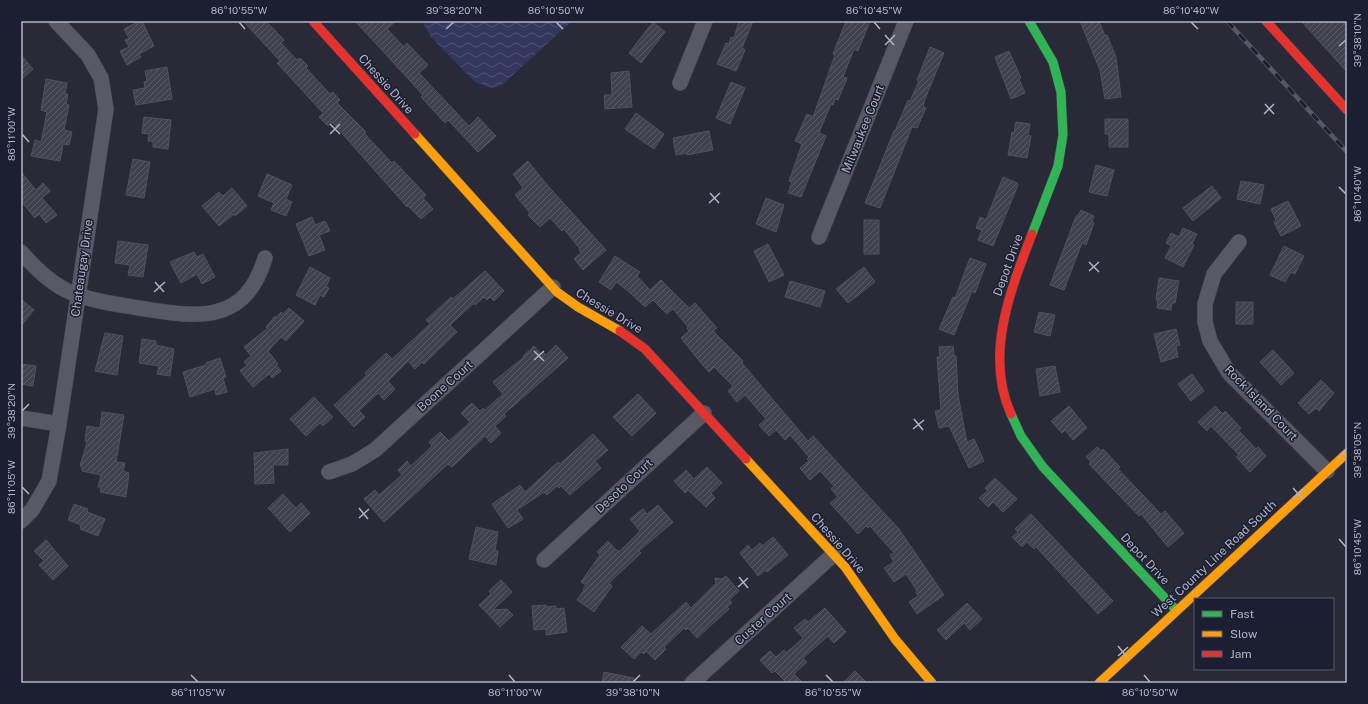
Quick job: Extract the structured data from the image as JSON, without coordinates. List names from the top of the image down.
{
  "streets": {
    "street": [
      "Chessie Drive",
      "Milwaukee Court",
      "Depot Drive",
      "Chateaugay Drive",
      "Boone Court",
      "Rock Island Court",
      "Desoto Court",
      "West County Line Road South",
      "Custer Court"
    ]
  },
  "crossings": [
    ["Chessie Drive", "Boone Court"],
    ["Chessie Drive", "Desoto Court"],
    ["Chessie Drive", "Custer Court"],
    ["Depot Drive", "West County Line Road South"],
    ["Rock Island Court", "West County Line Road South"]
  ],
  "legend": ["Fast", "Slow", "Jam"],
  "coordinates": [
    "86°10'55\"W",
    "39°38'20\"N",
    "86°10'50\"W",
    "86°10'45\"W",
    "86°10'40\"W",
    "39°38'10\"N",
    "86°11'00\"W",
    "39°38'05\"N",
    "86°11'05\"W"
  ]
}
